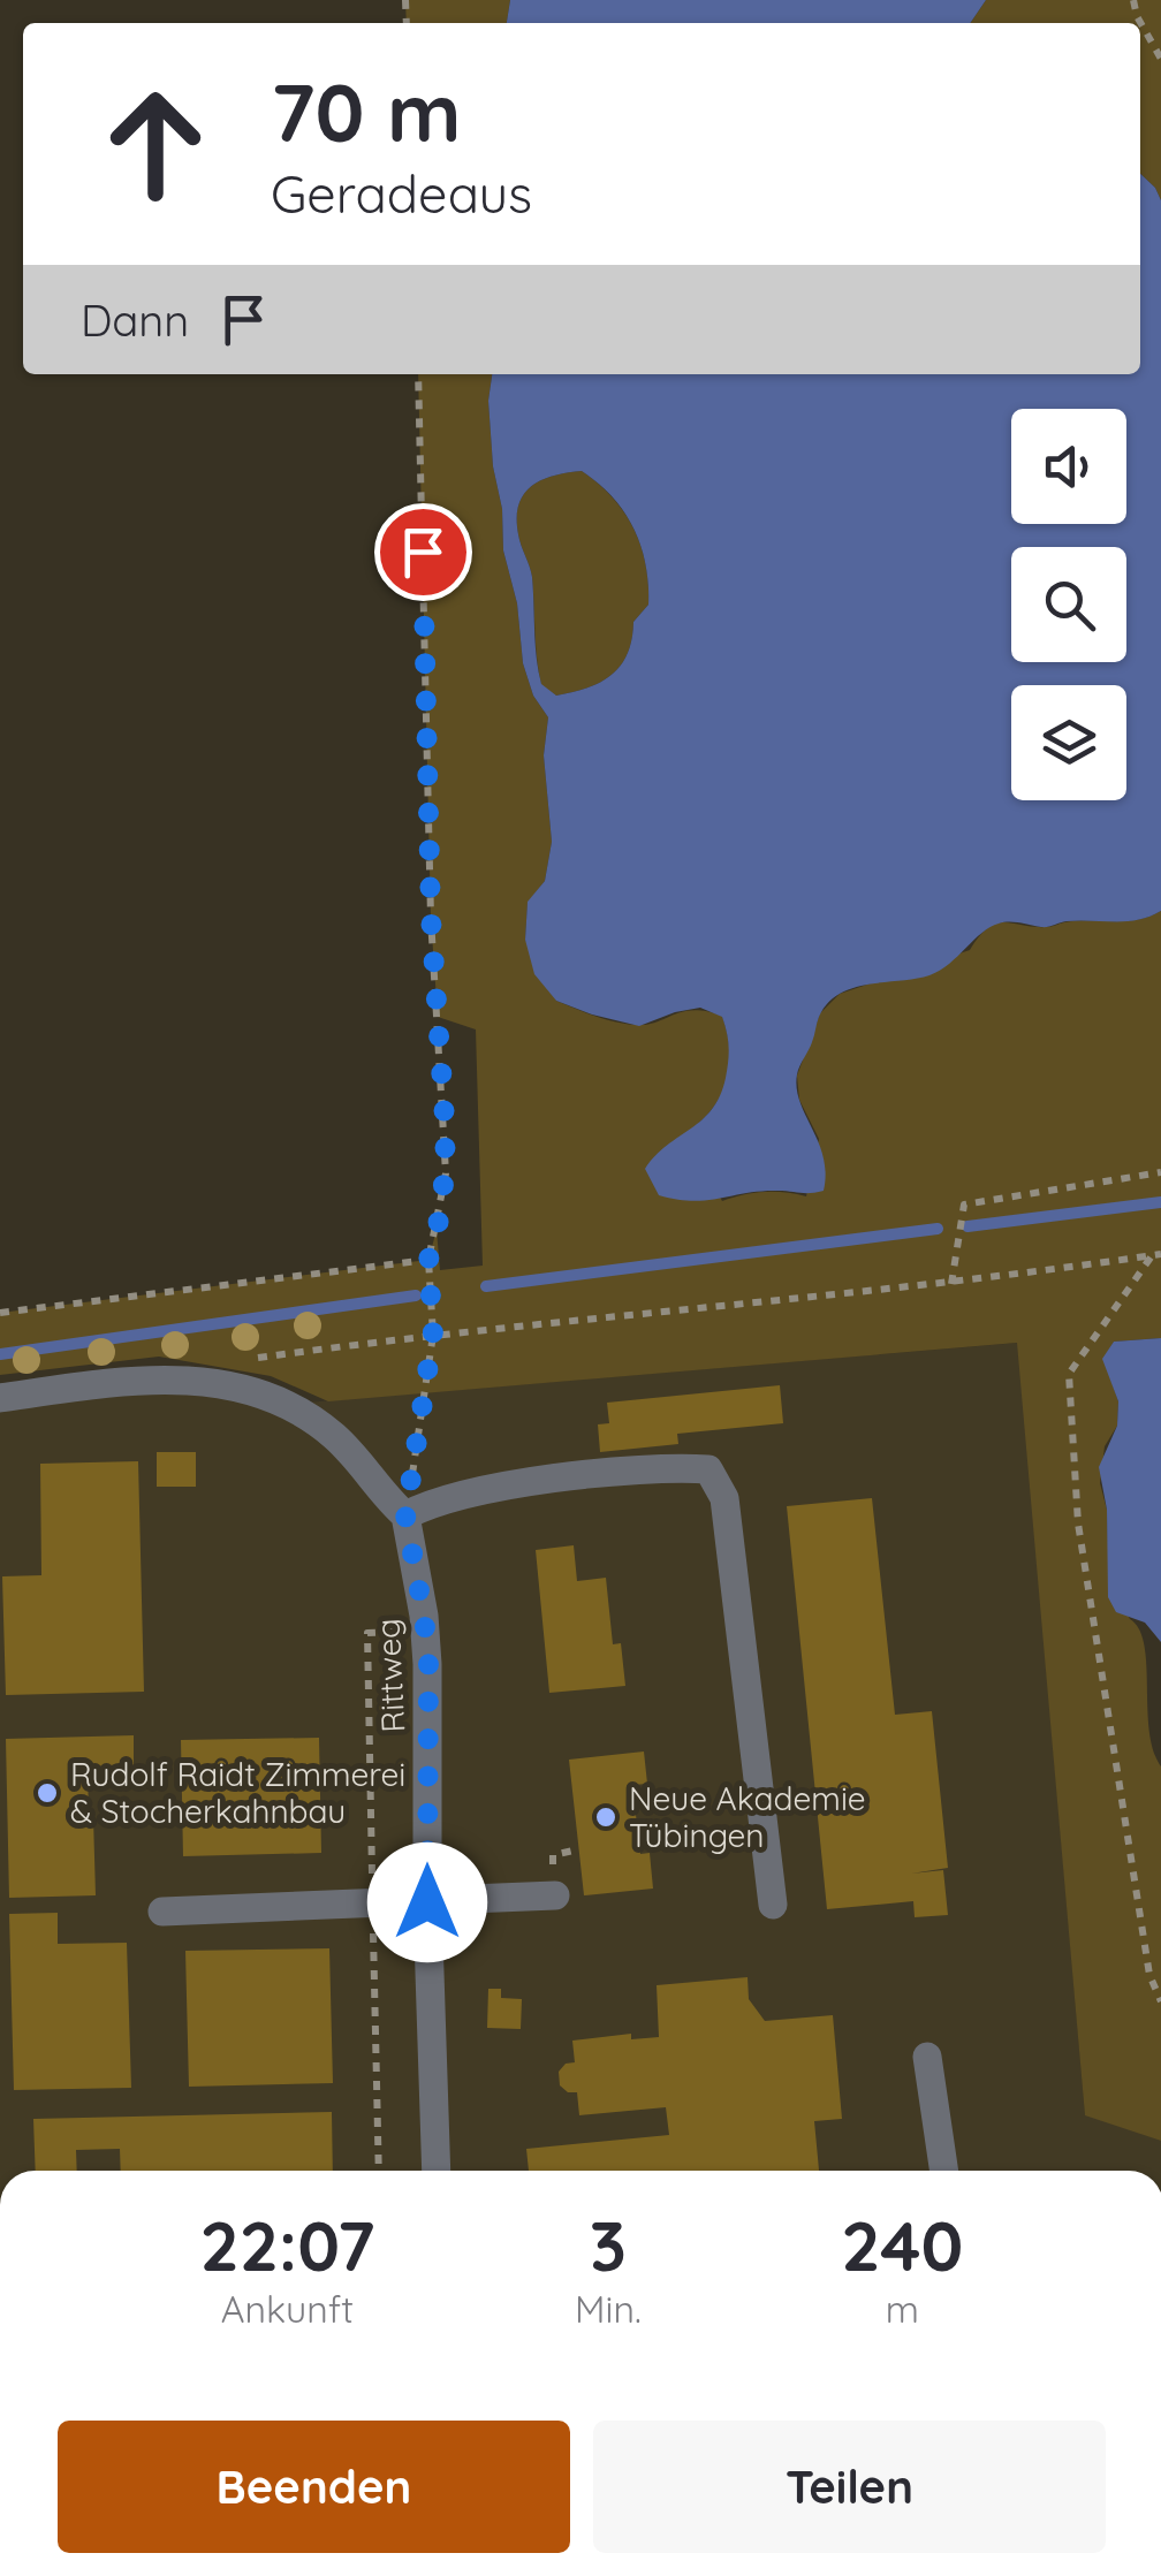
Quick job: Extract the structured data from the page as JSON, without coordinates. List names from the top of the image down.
{
  "streets": {
    "street": ["Rittweg"]
  },
  "places": ["Rudolf Raidt Zimmerei & Stocherkahnbau", "Neue Akademie Tübingen"],
  "page": {
    "turn": ["70 m", "Geradeaus"],
    "then": "Dann",
    "eta": [
      "22:07",
      "Ankunft",
      "3",
      "Min.",
      "240",
      "m"
    ],
    "buttons": ["Beenden", "Teilen"]
  }
}
